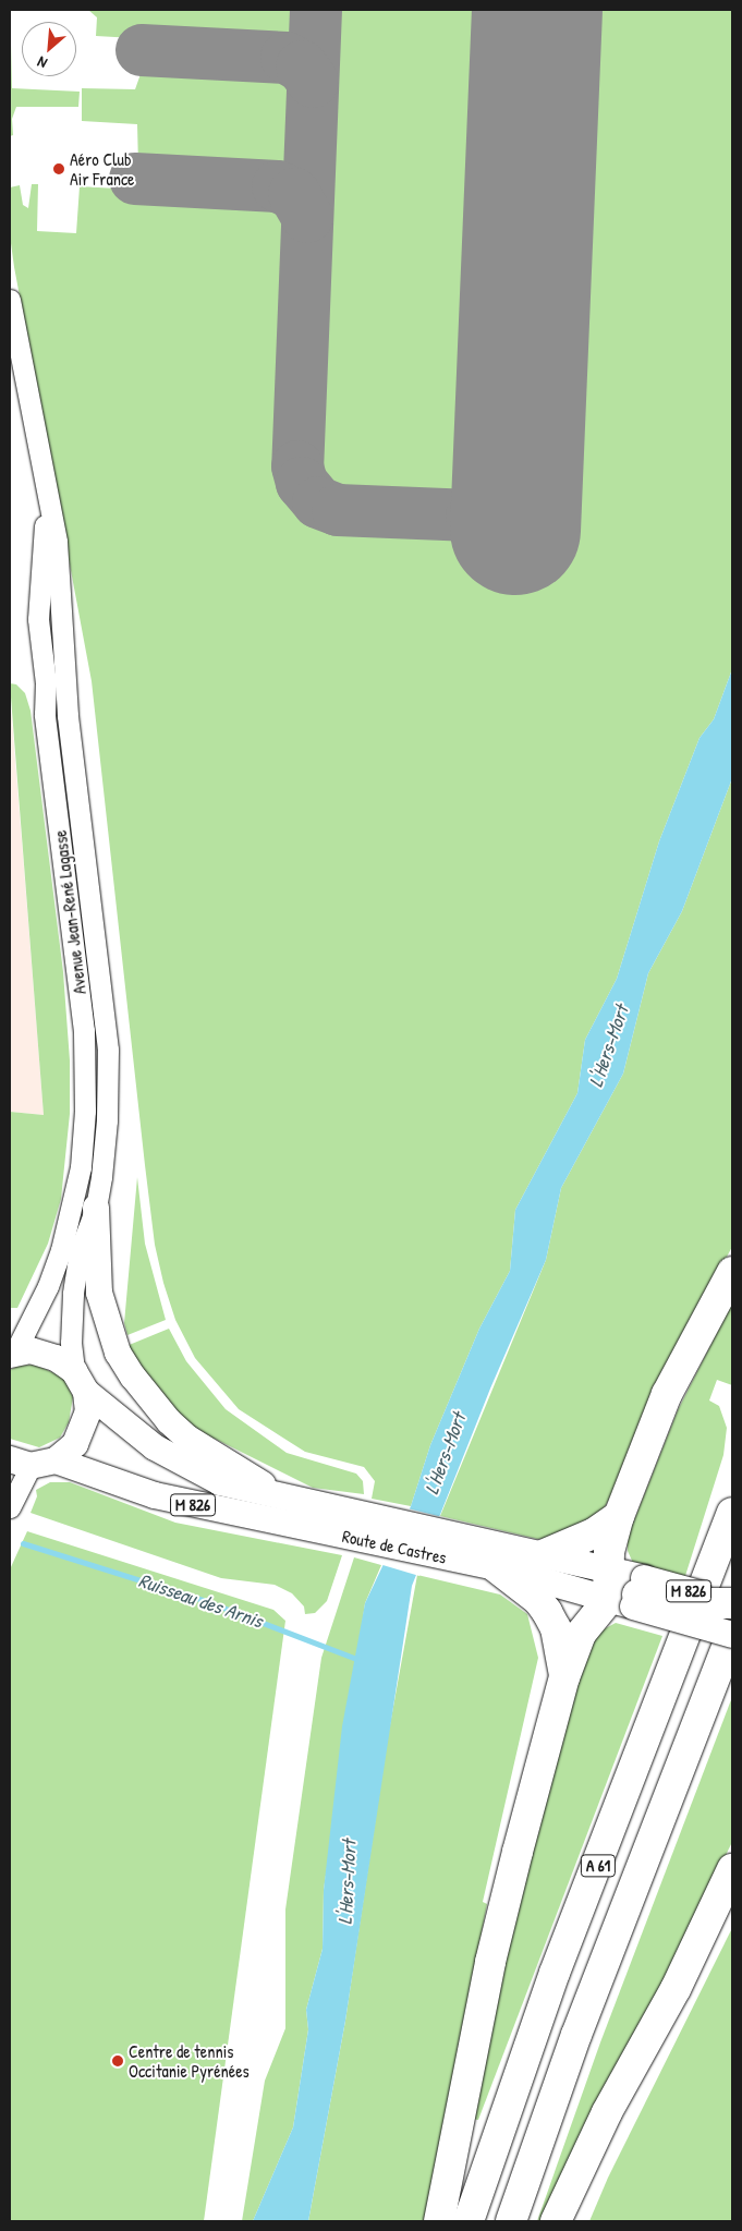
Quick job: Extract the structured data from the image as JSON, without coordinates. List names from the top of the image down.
{
  "streets": {
    "highway": ["A 61"],
    "main road": ["M 826", "Route de Castres"],
    "street": ["Avenue Jean-René Lagasse"]
  },
  "crossings": [
    ["Avenue Jean-René Lagasse", "Route de Castres"],
    ["Route de Castres", "A 61"]
  ],
  "water": ["L'Hers-Mort", "Ruisseau des Arnis"],
  "places": ["Aéro Club Air France", "Centre de tennis Occitanie Pyrénées"],
  "north": "bottom left"
}
